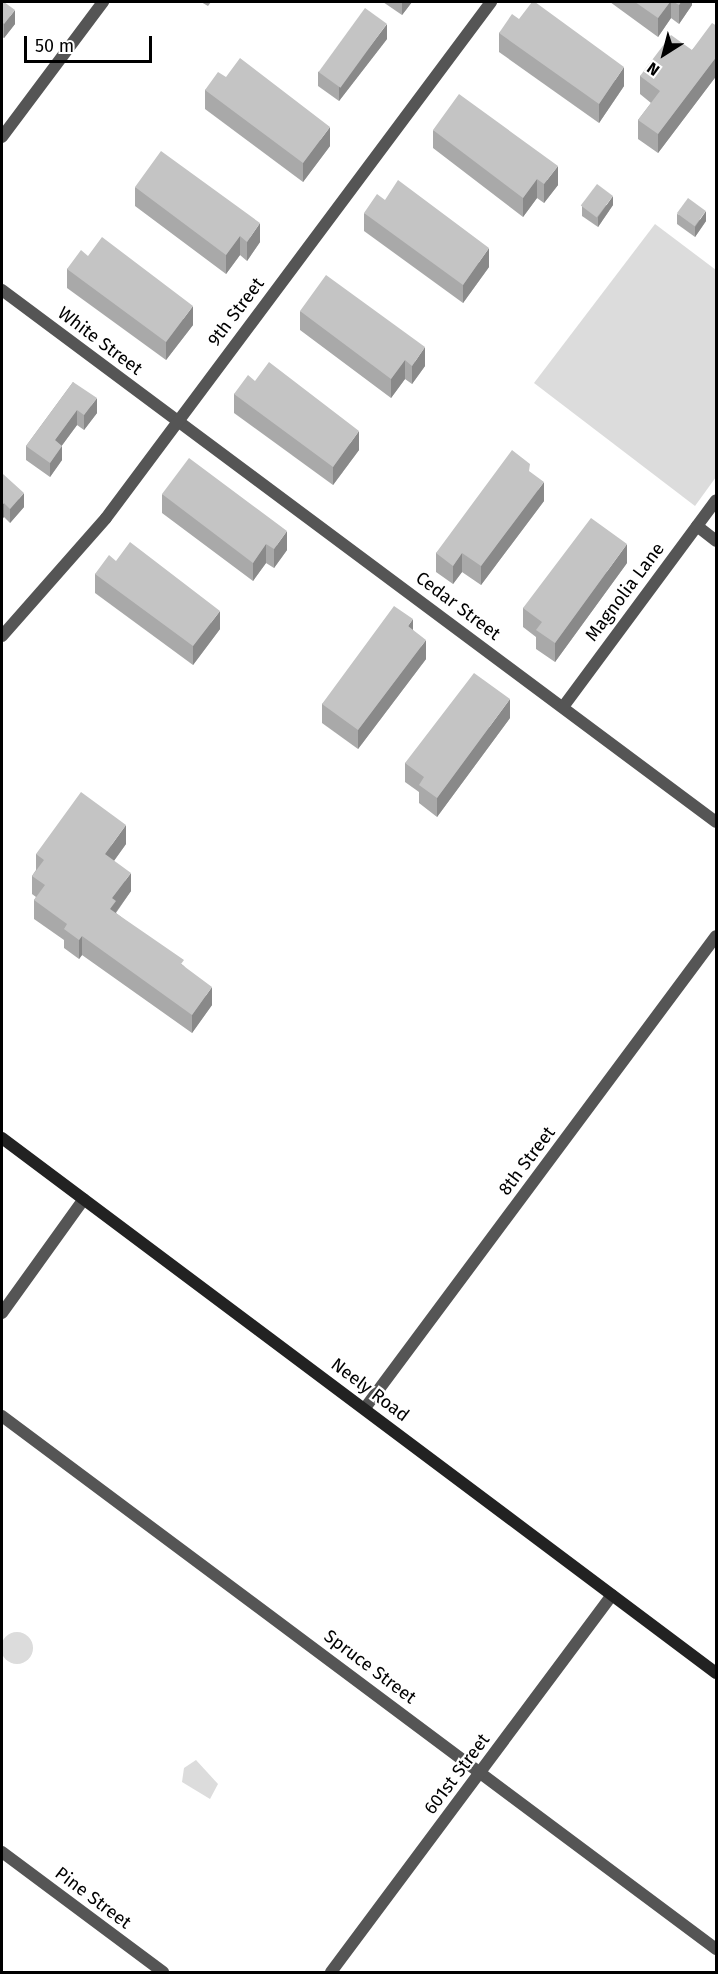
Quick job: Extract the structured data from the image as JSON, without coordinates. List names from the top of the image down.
{
  "streets": {
    "street": [
      "9th Street",
      "White Street",
      "Magnolia Lane",
      "Cedar Street",
      "8th Street",
      "Neely Road",
      "Spruce Street",
      "601st Street",
      "Pine Street"
    ]
  },
  "crossings": [
    ["9th Street", "White Street"],
    ["9th Street", "Cedar Street"],
    ["White Street", "Cedar Street"],
    ["Magnolia Lane", "Cedar Street"],
    ["8th Street", "Neely Road"],
    ["Neely Road", "601st Street"],
    ["Spruce Street", "601st Street"]
  ],
  "scale_bar": "50 m",
  "north": "bottom left"
}
